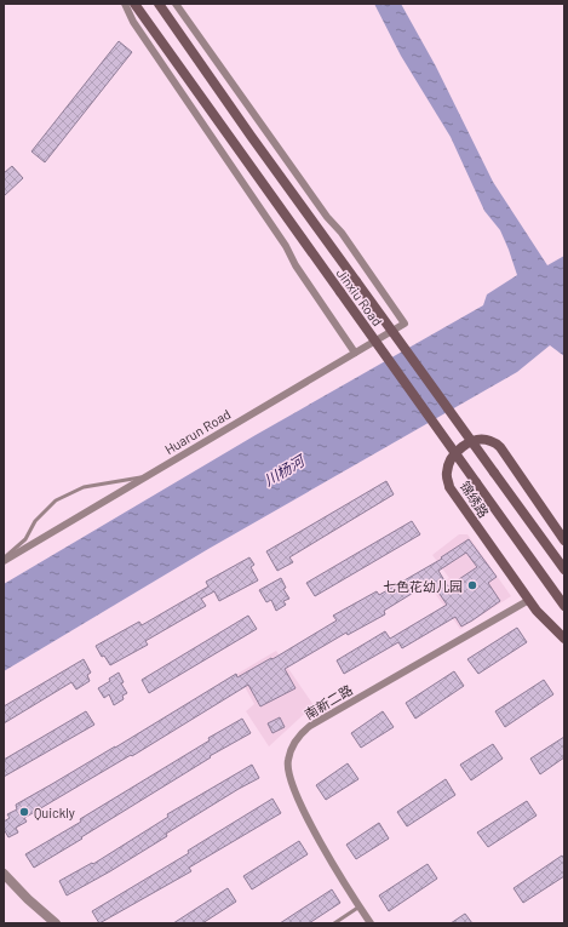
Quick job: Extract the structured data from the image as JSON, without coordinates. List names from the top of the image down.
{
  "streets": {
    "main road": ["Jinxiu Road", "锦绣路"],
    "street": ["Huarun Road", "南新二路"]
  },
  "crossings": [
    ["锦绣路", "南新二路"]
  ],
  "water": ["川杨河"],
  "places": ["七色花幼儿园", "Quickly"]
}
